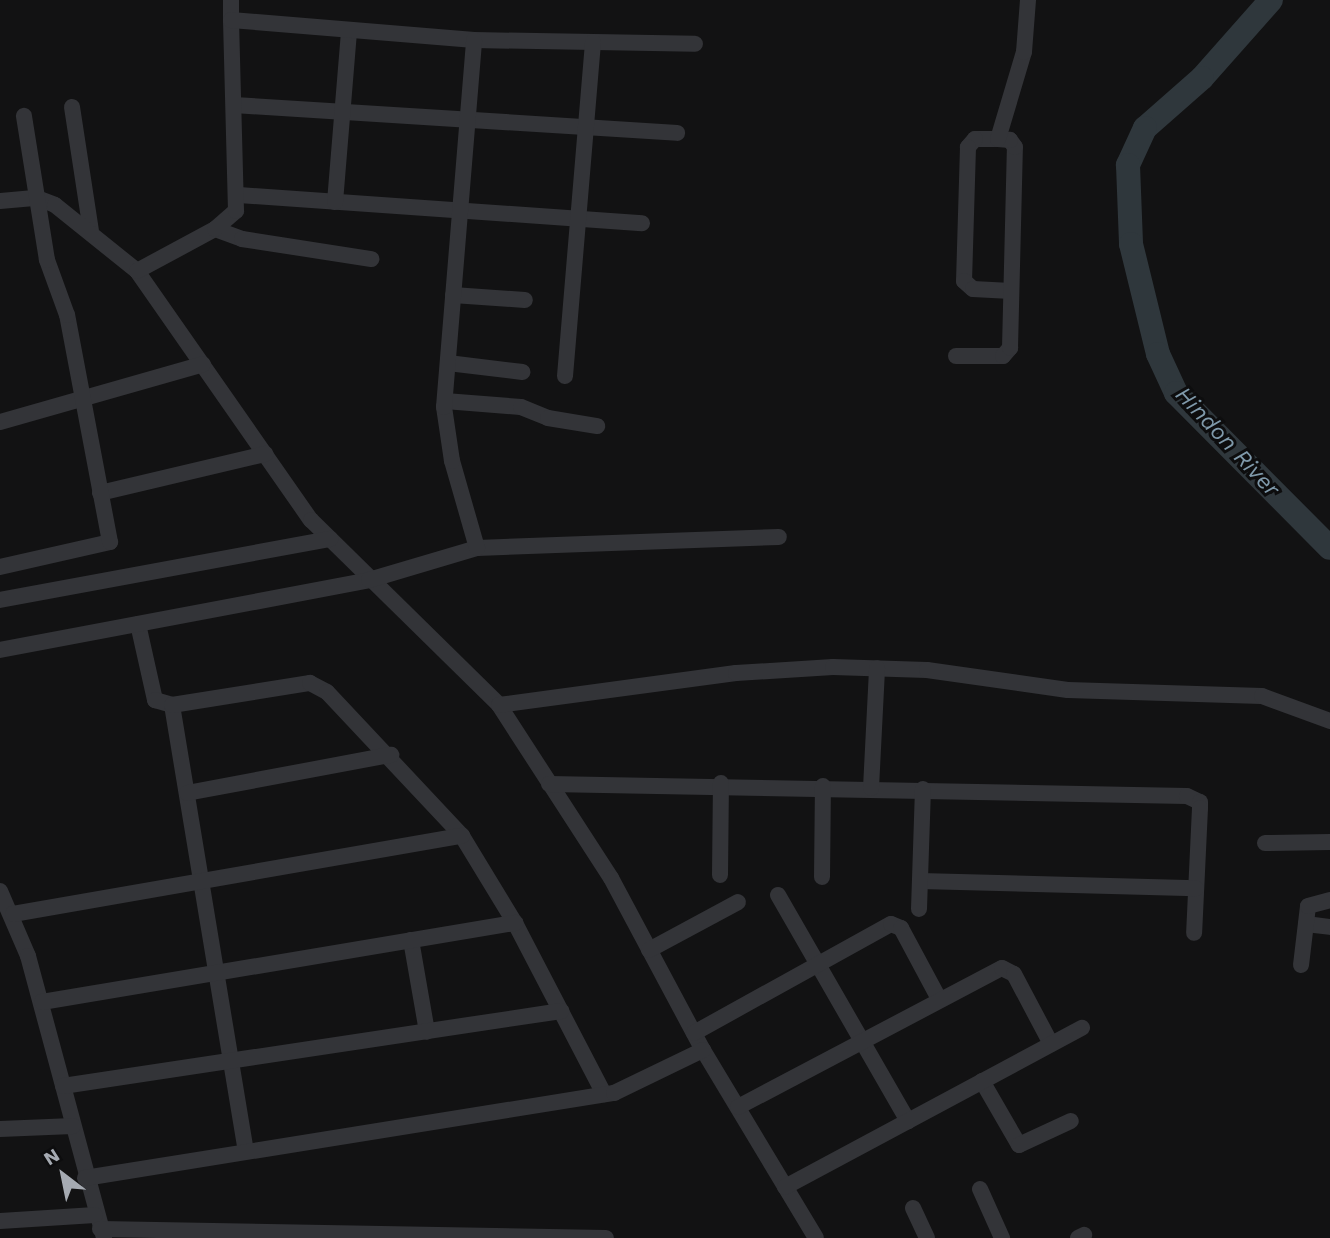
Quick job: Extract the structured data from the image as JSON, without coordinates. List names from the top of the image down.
{
  "water": ["Hindon River"],
  "north": "top left"
}
